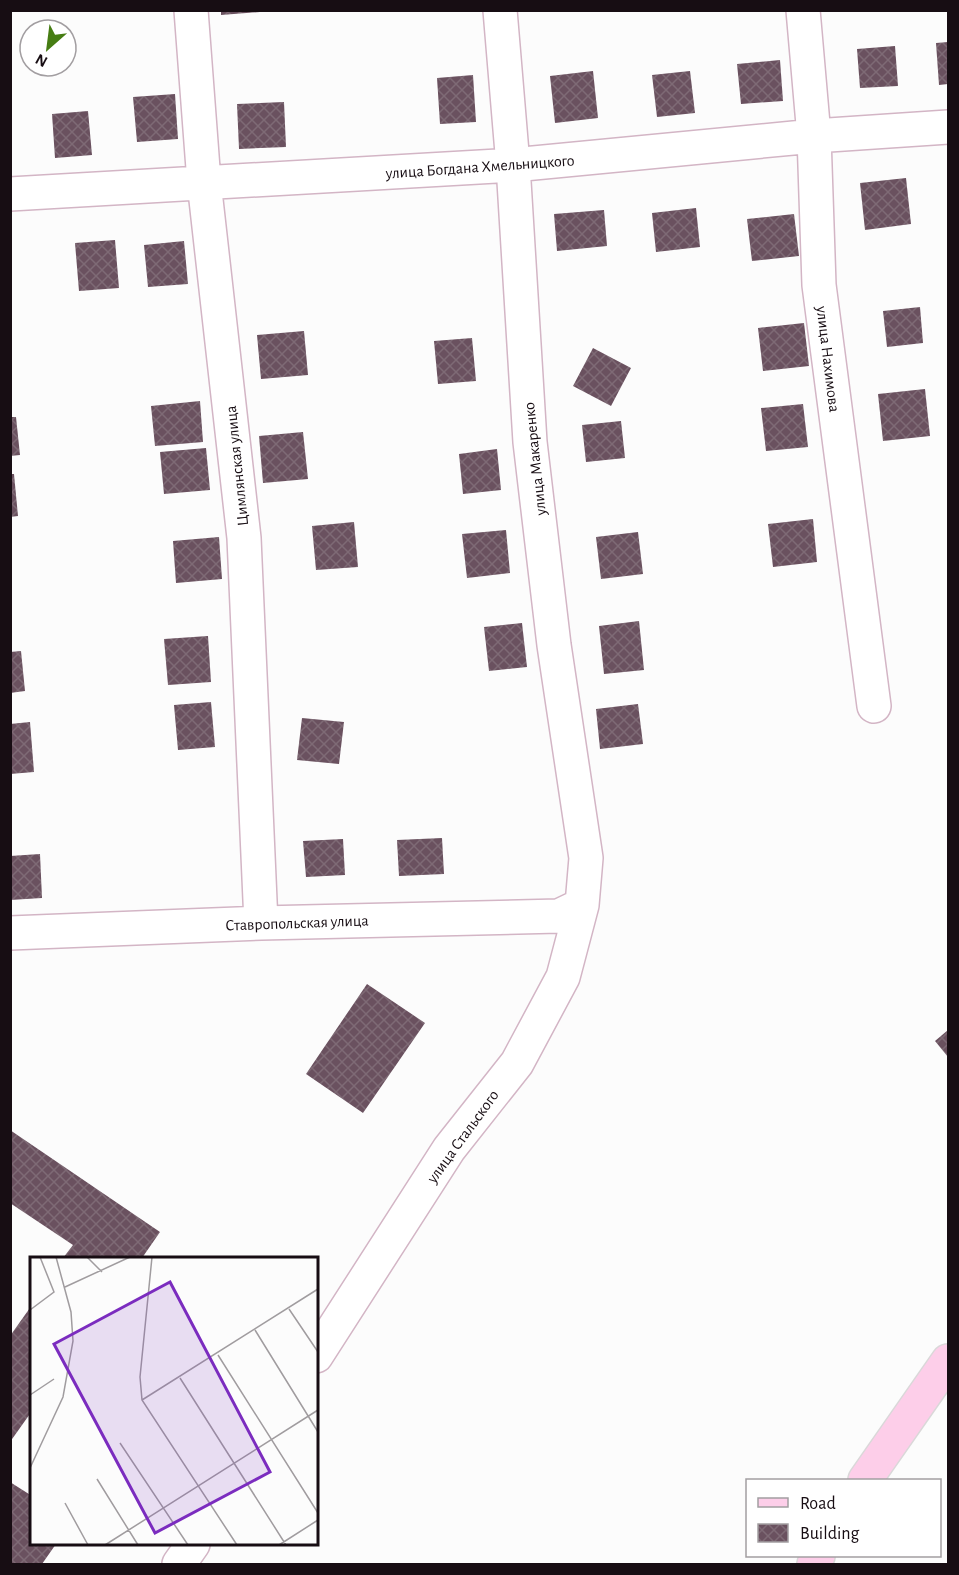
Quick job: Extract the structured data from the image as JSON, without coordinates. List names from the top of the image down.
{
  "streets": {
    "street": [
      "улица Богдана Хмельницкого",
      "улица Нахимова",
      "улица Макаренко",
      "Цимлянская улица",
      "Ставропольская улица",
      "улица Стальского"
    ]
  },
  "crossings": [
    ["улица Богдана Хмельницкого", "улица Нахимова"],
    ["улица Богдана Хмельницкого", "улица Макаренко"],
    ["улица Богдана Хмельницкого", "Цимлянская улица"],
    ["улица Макаренко", "Ставропольская улица"],
    ["улица Макаренко", "улица Стальского"],
    ["Цимлянская улица", "Ставропольская улица"],
    ["Ставропольская улица", "улица Стальского"]
  ],
  "legend": ["Road", "Building"],
  "north": "bottom left"
}
